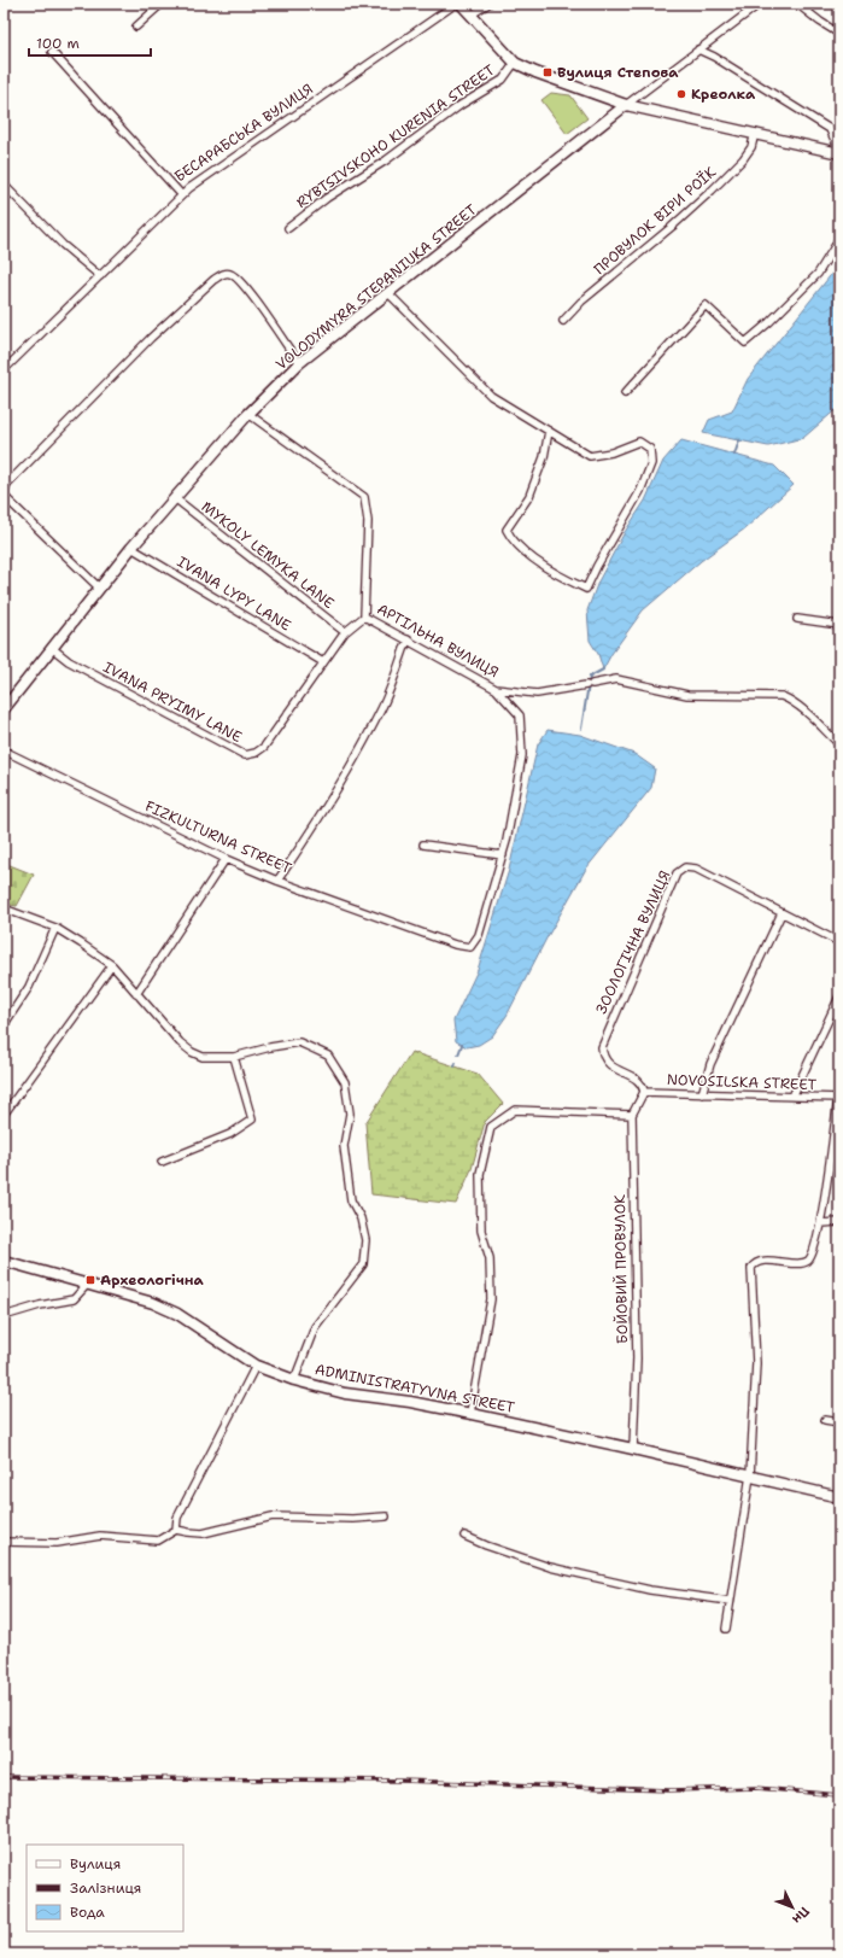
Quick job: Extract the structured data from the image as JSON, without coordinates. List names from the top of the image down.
{
  "streets": {
    "street": [
      "БЕСАРАБСЬКА ВУЛИЦЯ",
      "RYBTSIVSKOHO KURENIA STREET",
      "ПРОВУЛОК ВІРИ РОЇК",
      "VOLODYMYRA STEPANIUKA STREET",
      "MYKOLY LEMYKA LANE",
      "IVANA LYPY LANE",
      "АРТІЛЬНА ВУЛИЦЯ",
      "IVANA PRYIMY LANE",
      "FIZKULTURNA STREET",
      "ЗООЛОГІЧНА ВУЛИЦЯ",
      "NOVOSILSKA STREET",
      "БОЙОВИЙ ПРОВУЛОК",
      "ADMINISTRATYVNA STREET"
    ]
  },
  "crossings": [
    ["VOLODYMYRA STEPANIUKA STREET", "MYKOLY LEMYKA LANE"],
    ["VOLODYMYRA STEPANIUKA STREET", "IVANA LYPY LANE"],
    ["VOLODYMYRA STEPANIUKA STREET", "АРТІЛЬНА ВУЛИЦЯ"],
    ["VOLODYMYRA STEPANIUKA STREET", "IVANA PRYIMY LANE"],
    ["MYKOLY LEMYKA LANE", "IVANA PRYIMY LANE"],
    ["IVANA LYPY LANE", "IVANA PRYIMY LANE"],
    ["АРТІЛЬНА ВУЛИЦЯ", "IVANA PRYIMY LANE"],
    ["ЗООЛОГІЧНА ВУЛИЦЯ", "NOVOSILSKA STREET"],
    ["ЗООЛОГІЧНА ВУЛИЦЯ", "БОЙОВИЙ ПРОВУЛОК"],
    ["NOVOSILSKA STREET", "БОЙОВИЙ ПРОВУЛОК"],
    ["БОЙОВИЙ ПРОВУЛОК", "ADMINISTRATYVNA STREET"]
  ],
  "places": {
    "transit": ["Вулиця Степова", "Археологічна"],
    "other": ["Креолка"]
  },
  "legend": ["Вулиця", "Залізниця", "Вода"],
  "scale_bar": "100 m",
  "north": "bottom right"
}
